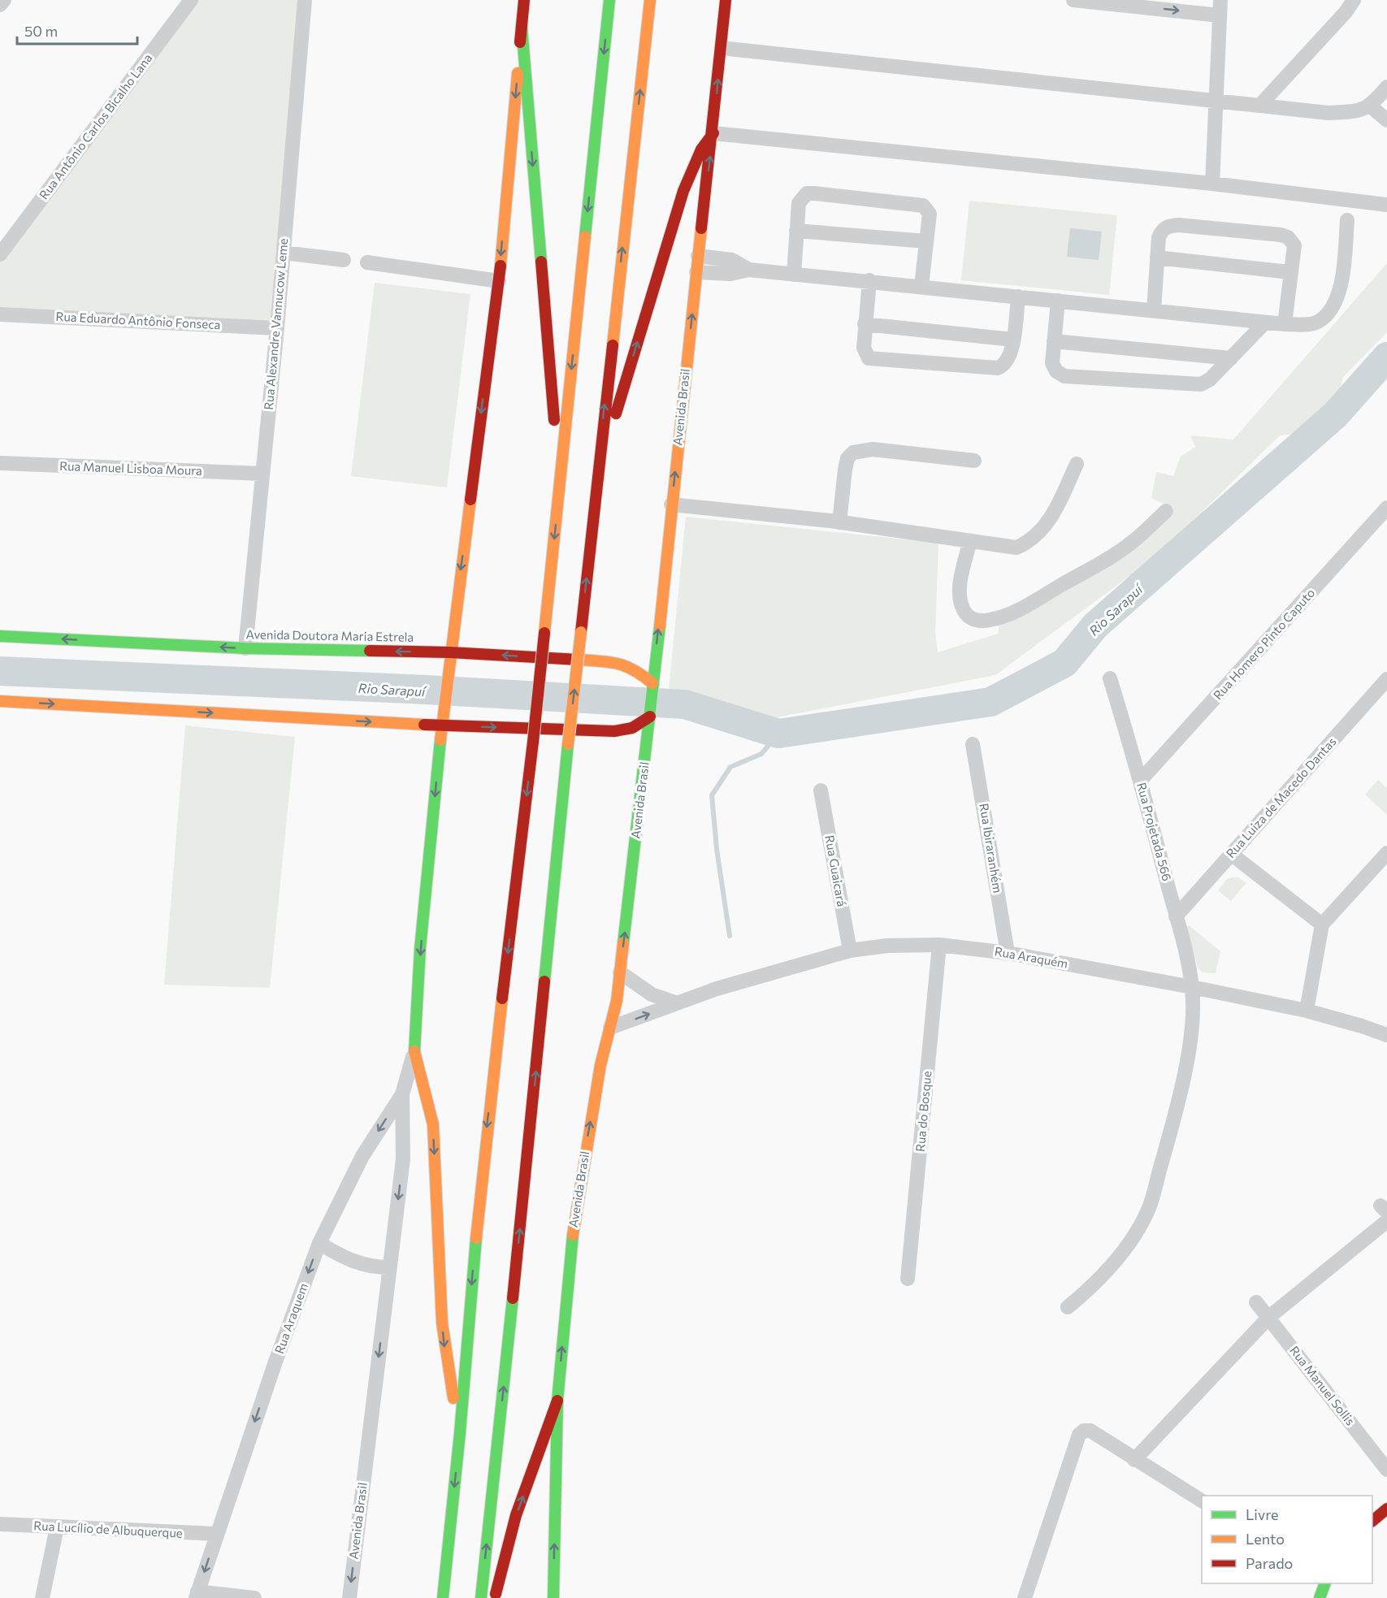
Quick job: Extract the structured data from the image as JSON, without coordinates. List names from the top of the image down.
{
  "streets": {
    "main road": ["Avenida Brasil", "Avenida Doutora Maria Estrela"],
    "street": [
      "Rua Antônio Carlos Bicalho Lana",
      "Rua Eduardo Antônio Fonseca",
      "Rua Alexandre Vannucow Leme",
      "Rua Manuel Lisboa Moura",
      "Rua Homero Pinto Caputo",
      "Rua Luiza de Macedo Dantas",
      "Rua Projetada 566",
      "Rua Ibiraranhém",
      "Rua Guaicará",
      "Rua Araquém",
      "Rua do Bosque",
      "Rua Araquem",
      "Rua Manuel Sollis",
      "Rua Lucílio de Albuquerque"
    ]
  },
  "crossings": [
    ["Rua Eduardo Antônio Fonseca", "Rua Alexandre Vannucow Leme"],
    ["Rua Alexandre Vannucow Leme", "Rua Manuel Lisboa Moura"],
    ["Rua Alexandre Vannucow Leme", "Avenida Doutora Maria Estrela"],
    ["Avenida Brasil", "Avenida Doutora Maria Estrela"],
    ["Avenida Brasil", "Rua Araquém"],
    ["Avenida Brasil", "Rua Araquem"],
    ["Rua Homero Pinto Caputo", "Rua Projetada 566"],
    ["Rua Luiza de Macedo Dantas", "Rua Projetada 566"],
    ["Rua Projetada 566", "Rua Araquém"],
    ["Rua Ibiraranhém", "Rua Araquém"],
    ["Rua Guaicará", "Rua Araquém"],
    ["Rua Araquém", "Rua do Bosque"],
    ["Rua Araquem", "Rua Lucílio de Albuquerque"]
  ],
  "one_way": ["Rua Araquem"],
  "water": ["Rio Sarapuí"],
  "legend": ["Livre", "Lento", "Parado"],
  "scale_bar": "50 m"
}
